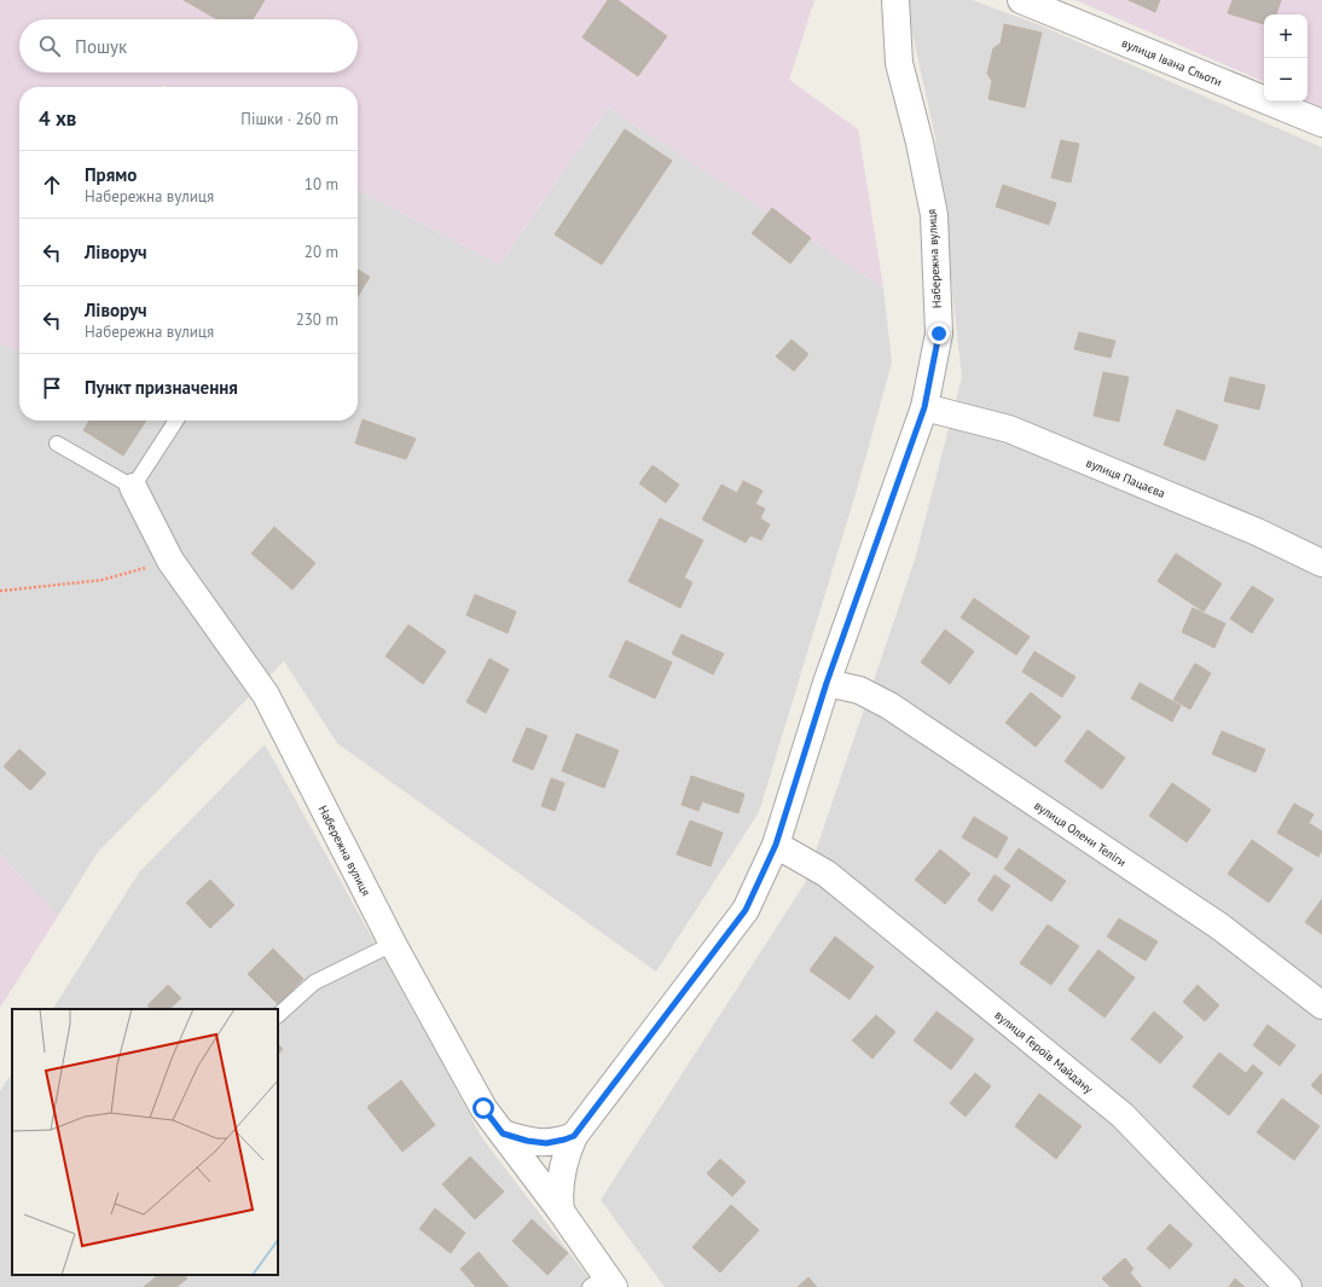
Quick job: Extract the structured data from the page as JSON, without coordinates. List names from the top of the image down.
{
  "streets": {
    "street": [
      "вулиця Івана Сльоти",
      "Набережна вулиця",
      "вулиця Пацаєва",
      "вулиця Олени Теліги",
      "вулиця Героїв Майдану"
    ]
  },
  "crossings": [
    ["Набережна вулиця", "вулиця Пацаєва"],
    ["Набережна вулиця", "вулиця Олени Теліги"],
    ["Набережна вулиця", "вулиця Героїв Майдану"]
  ],
  "page": {
    "map_buttons": ["+", "−"],
    "search": "Пошук",
    "heading": ["4 хв", "Пішки · 260 m"],
    "list": [
      ["Прямо", "Набережна вулиця", "10 m"],
      ["Ліворуч", "20 m"],
      ["Ліворуч", "Набережна вулиця", "230 m"],
      "Пункт призначення"
    ]
  }
}
